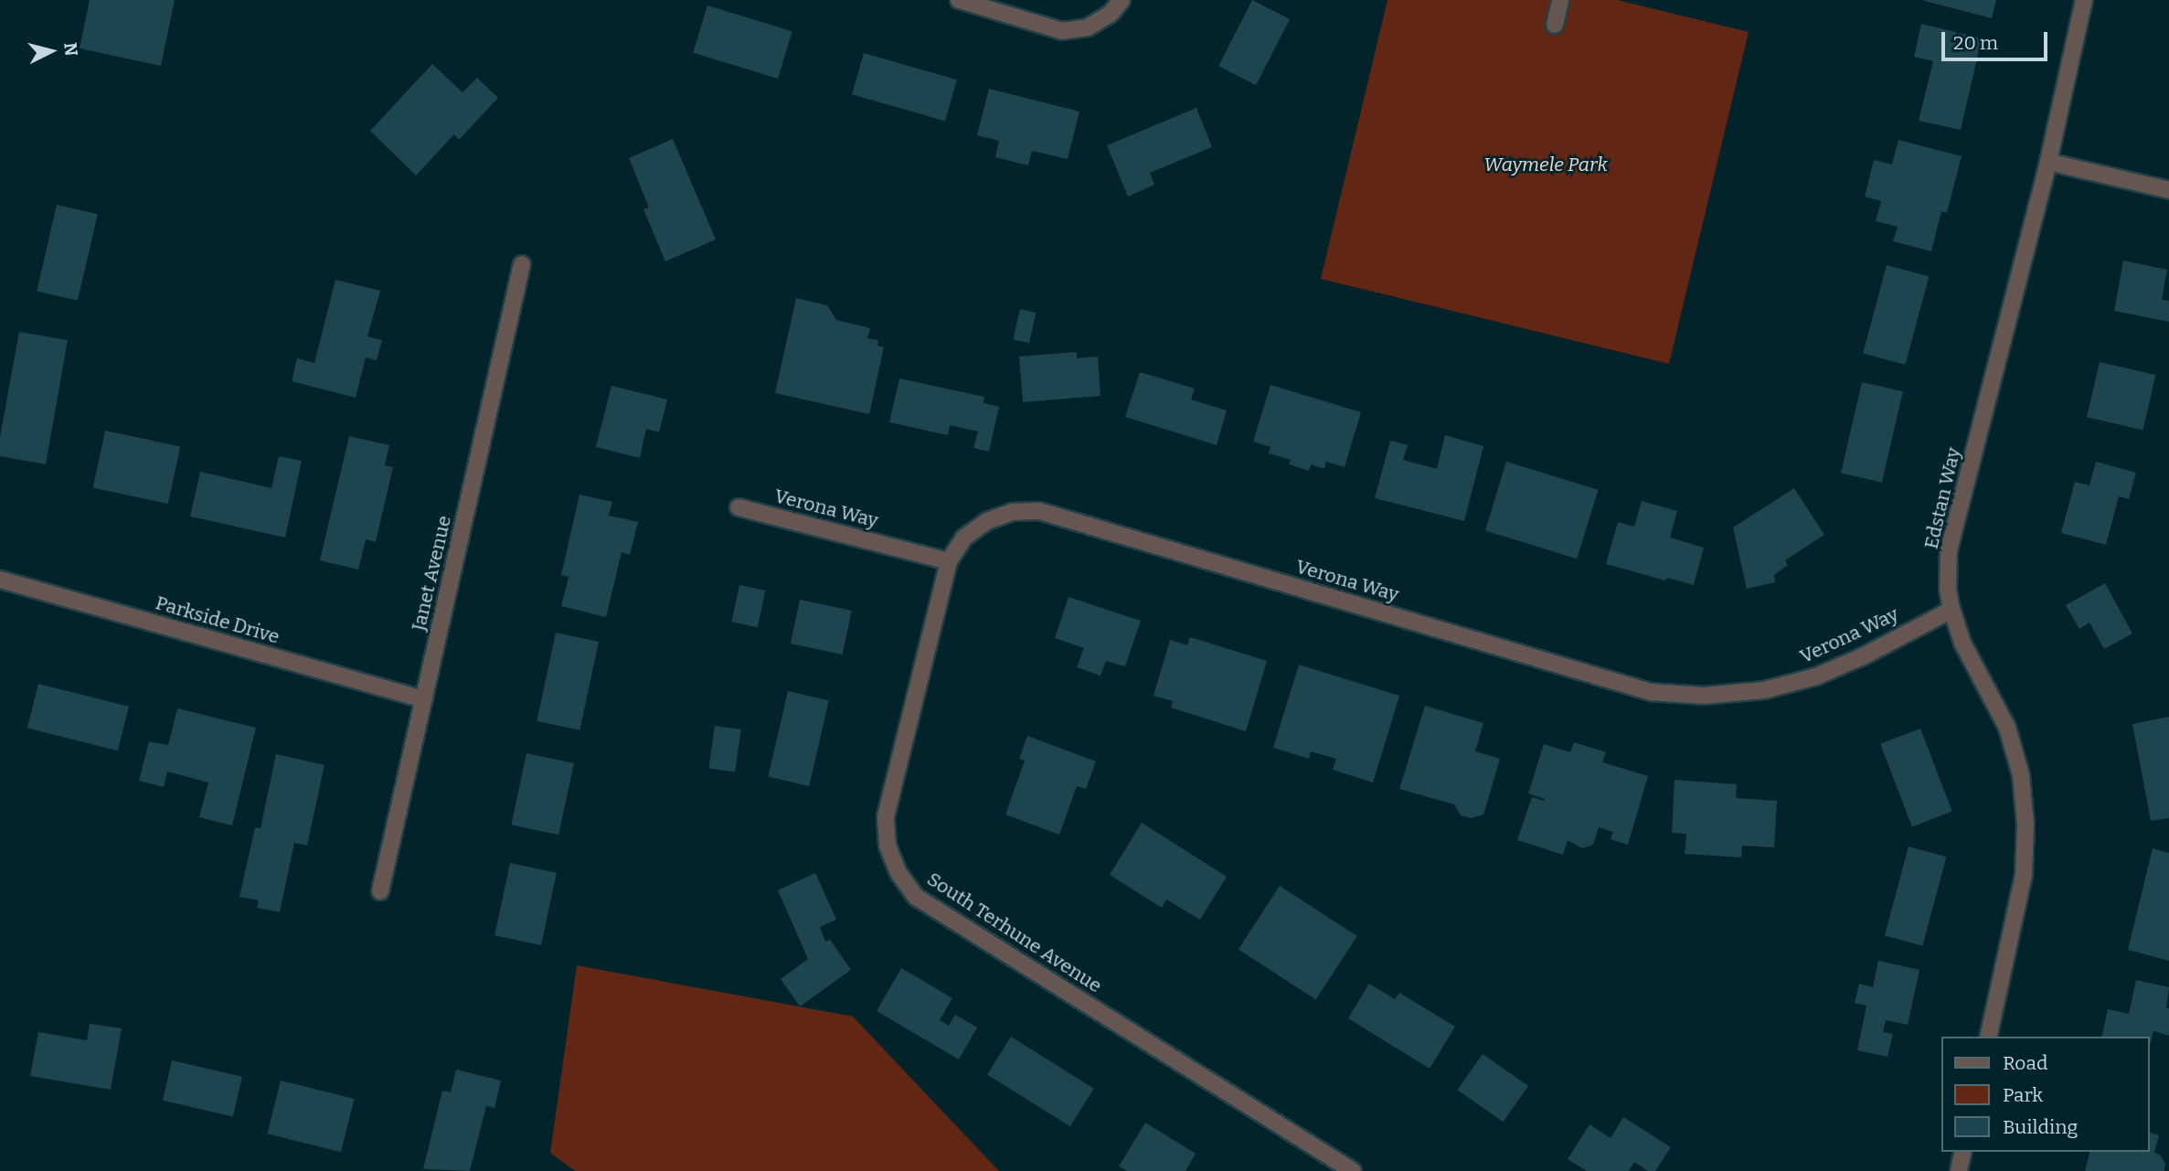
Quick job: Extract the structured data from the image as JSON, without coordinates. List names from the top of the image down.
{
  "streets": {
    "street": [
      "Edstan Way",
      "Verona Way",
      "Janet Avenue",
      "Parkside Drive",
      "South Terhune Avenue"
    ]
  },
  "crossings": [
    ["Edstan Way", "Verona Way"],
    ["Verona Way", "South Terhune Avenue"],
    ["Janet Avenue", "Parkside Drive"]
  ],
  "parks": ["Waymele Park"],
  "legend": ["Road", "Park", "Building"],
  "scale_bar": "20 m",
  "north": "right"
}
